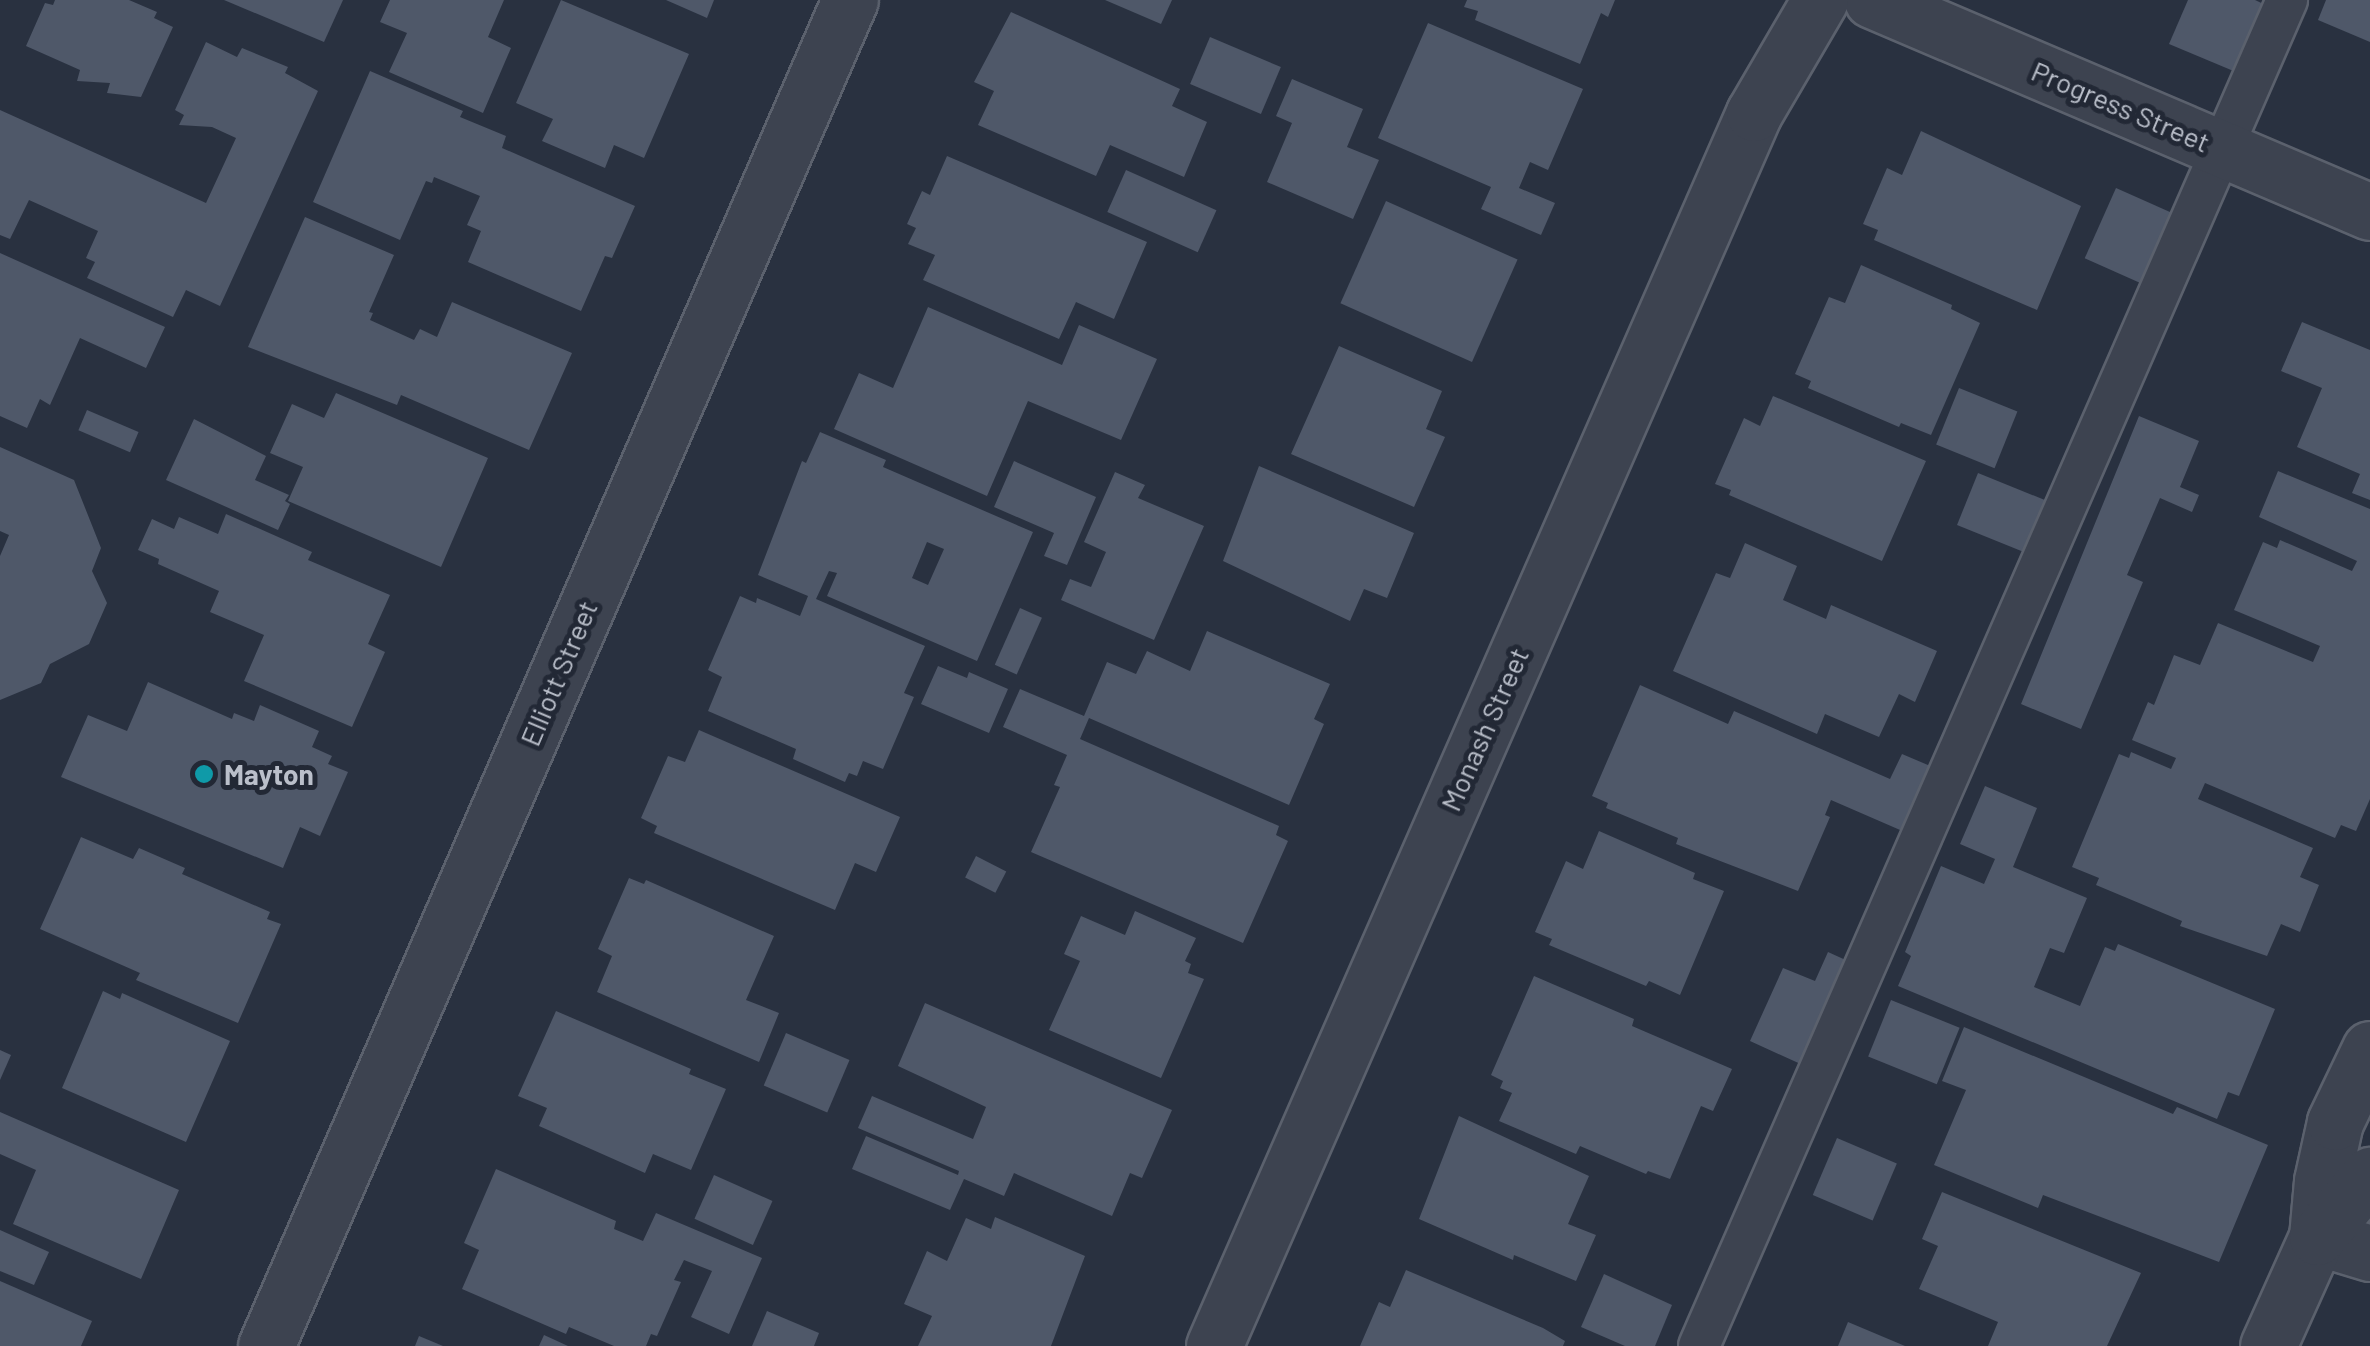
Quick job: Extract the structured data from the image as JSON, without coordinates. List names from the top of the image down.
{
  "streets": {
    "street": ["Progress Street", "Elliott Street", "Monash Street"]
  },
  "places": ["Mayton"]
}
